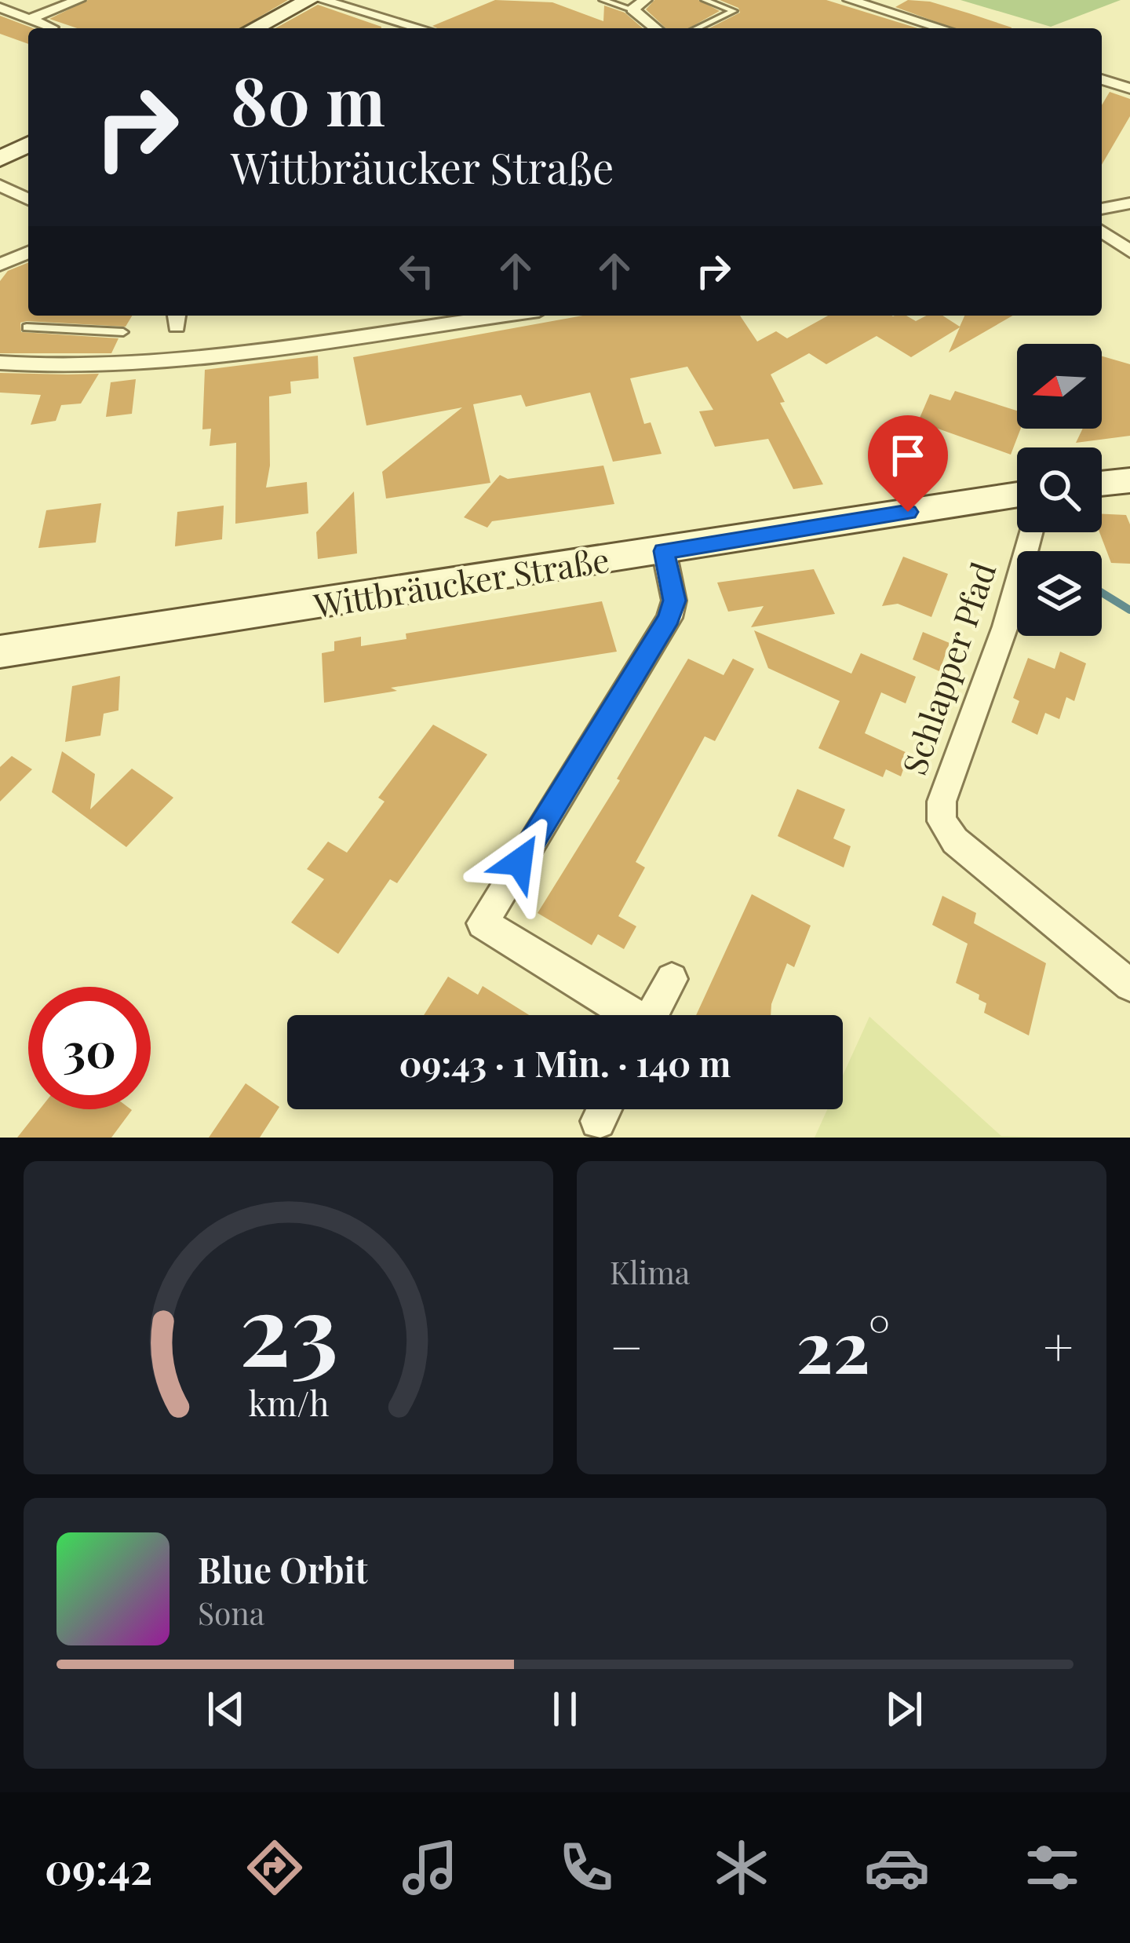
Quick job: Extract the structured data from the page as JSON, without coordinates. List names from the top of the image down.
{
  "streets": {
    "main road": ["Wittbräucker Straße"],
    "street": ["Schlapper Pfad"]
  },
  "north": "left",
  "page": {
    "turn": ["80 m", "Wittbräucker Straße"],
    "limit": "30",
    "trip": "09:43 · 1 Min. · 140 m",
    "tile": "Klima",
    "heat": ["−", "22°", "+"],
    "song": ["Blue Orbit", "Sona"],
    "tabs": "09:42",
    "gauge": ["23", "km/h"]
  }
}
